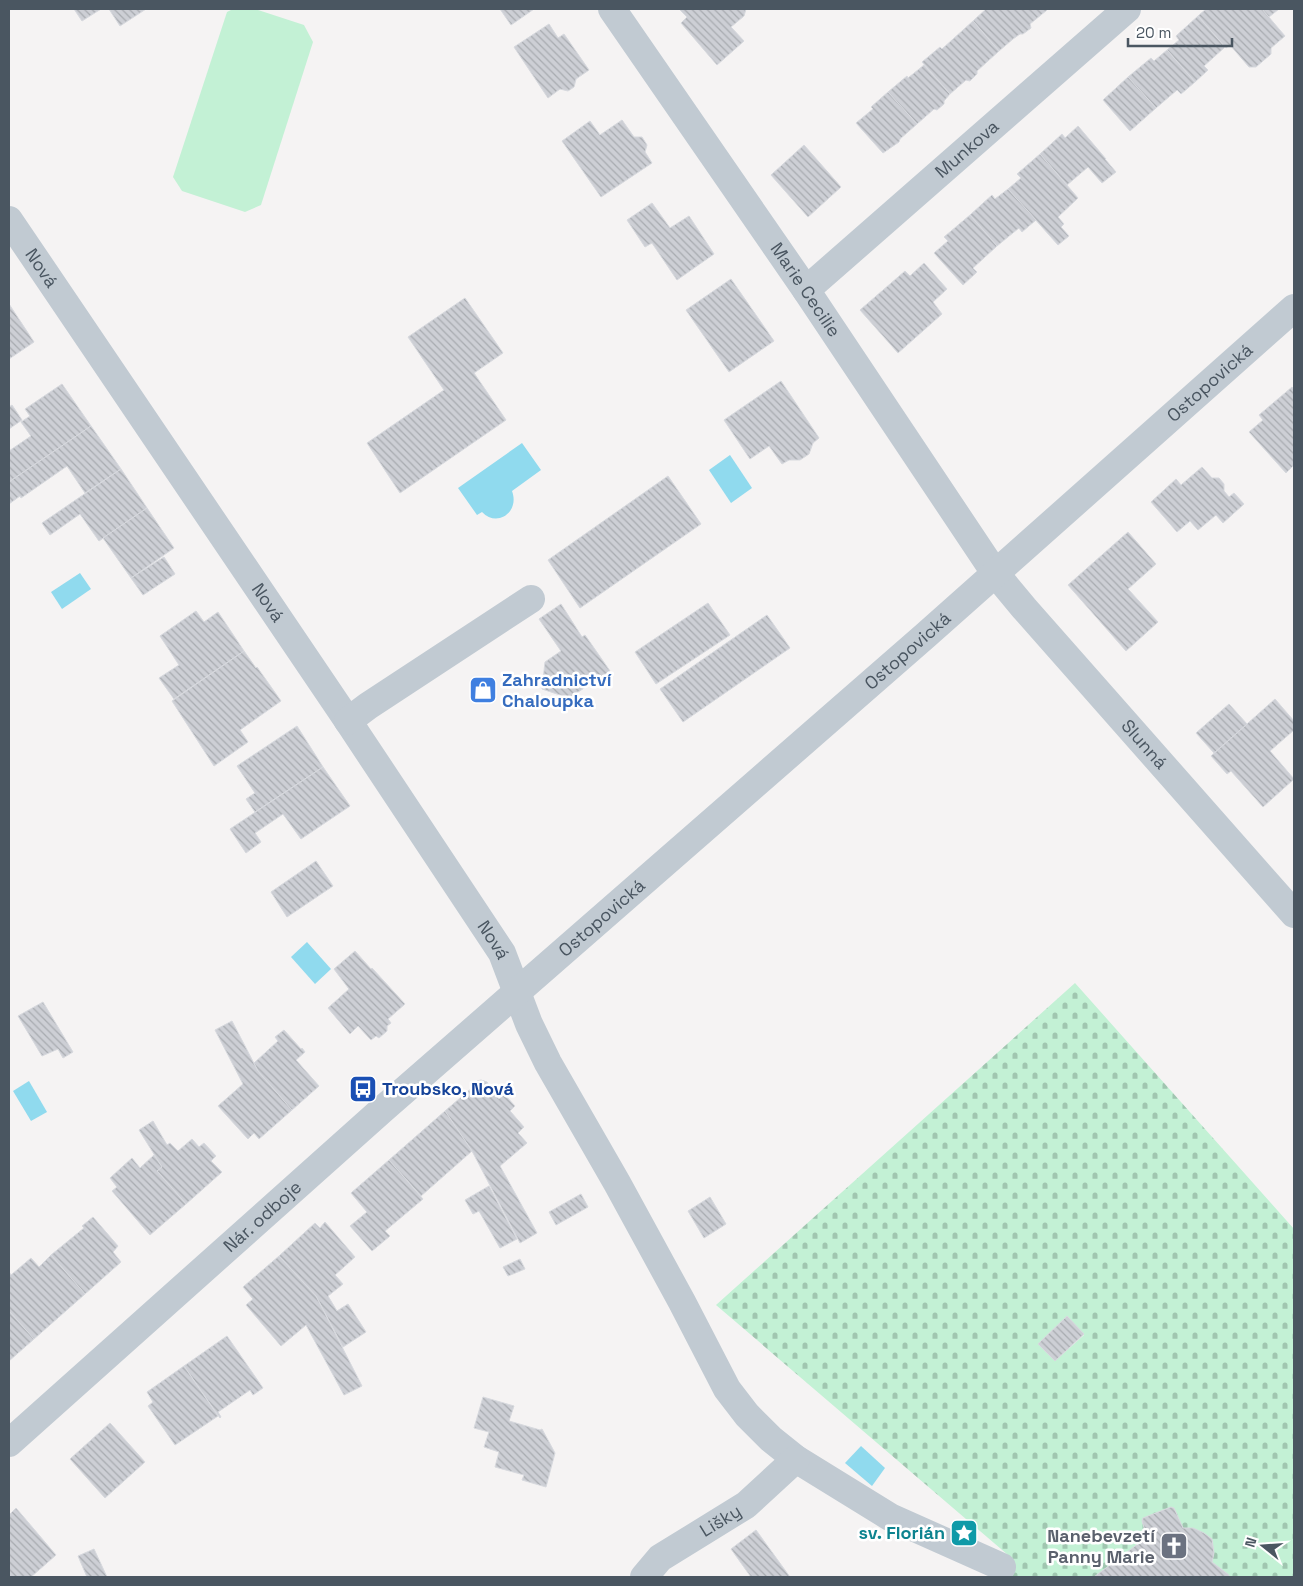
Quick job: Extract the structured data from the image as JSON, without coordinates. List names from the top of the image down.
{
  "streets": {
    "street": [
      "Munkova",
      "Nová",
      "Marie Cecilie",
      "Ostopovická",
      "Slunná",
      "Nár. odboje",
      "Lišky"
    ]
  },
  "crossings": [
    ["Munkova", "Marie Cecilie"],
    ["Nová", "Ostopovická"],
    ["Nová", "Nár. odboje"],
    ["Nová", "Lišky"],
    ["Marie Cecilie", "Ostopovická"],
    ["Marie Cecilie", "Slunná"],
    ["Ostopovická", "Slunná"],
    ["Ostopovická", "Nár. odboje"]
  ],
  "places": {
    "shop": ["Zahradnictví Chaloupka"],
    "bus stop": ["Troubsko, Nová"],
    "place": ["sv. Florián"],
    "church": ["Nanebevzetí Panny Marie"]
  },
  "scale_bar": "20 m",
  "north": "left"
}
